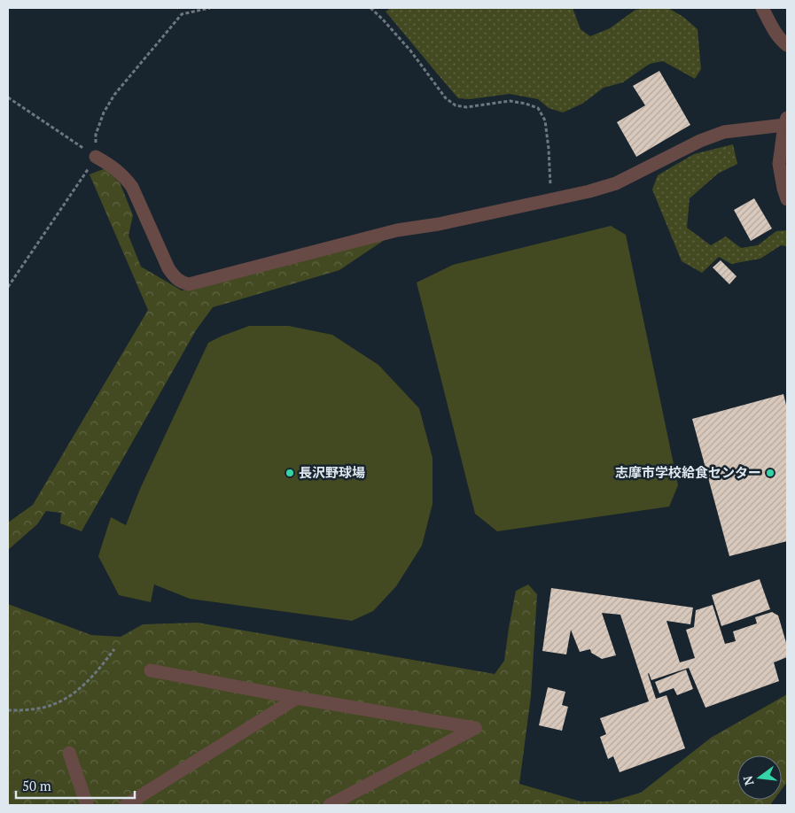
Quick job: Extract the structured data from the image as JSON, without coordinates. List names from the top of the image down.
{
  "places": ["長沢野球場", "志摩市学校給食センター"],
  "scale_bar": "50 m",
  "north": "left"
}
